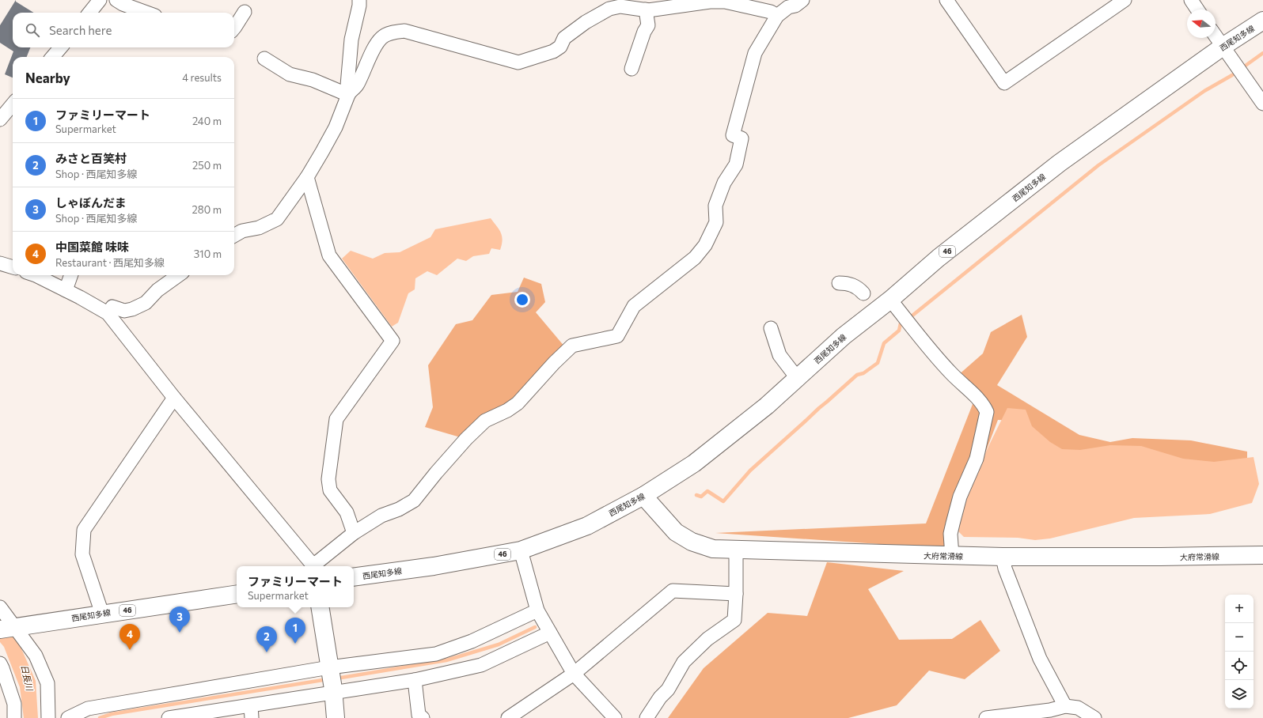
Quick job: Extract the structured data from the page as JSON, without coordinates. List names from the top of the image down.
{
  "streets": {
    "main road": ["西尾知多線", "46", "大府常滑線"]
  },
  "crossings": [
    ["西尾知多線", "大府常滑線"]
  ],
  "water": ["日長川"],
  "north": "left",
  "page": {
    "search": "Search here",
    "heading": ["Nearby", "4 results"],
    "list": [
      {
        "mark": "1",
        "name": "ファミリーマート",
        "note": "Supermarket",
        "value": "240 m"
      },
      {
        "mark": "2",
        "name": "みさと百笑村",
        "note": "Shop · 西尾知多線",
        "value": "250 m"
      },
      {
        "mark": "3",
        "name": "しゃぼんだま",
        "note": "Shop · 西尾知多線",
        "value": "280 m"
      },
      {
        "mark": "4",
        "name": "中国菜館 味味",
        "note": "Restaurant · 西尾知多線",
        "value": "310 m"
      }
    ],
    "popup": ["ファミリーマート", "Supermarket"],
    "map_buttons": ["+", "−"],
    "pins": [
      "3",
      "1",
      "4",
      "2"
    ]
  }
}
